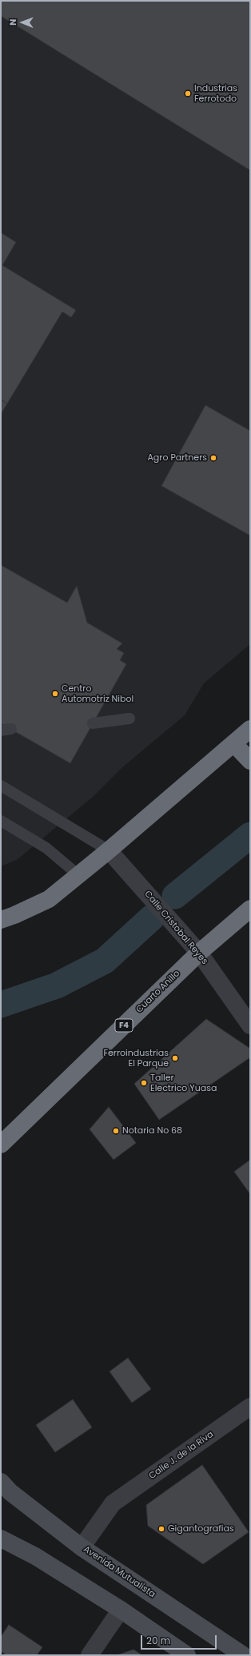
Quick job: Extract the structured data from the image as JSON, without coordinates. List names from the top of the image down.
{
  "streets": {
    "highway": ["Cuarto Anillo", "F4"],
    "main road": ["Avenida Mutualista"],
    "street": ["Calle Cristobal Reyes", "Calle J. de la Riva"]
  },
  "crossings": [
    ["Calle Cristobal Reyes", "Cuarto Anillo"],
    ["Calle J. de la Riva", "Avenida Mutualista"]
  ],
  "places": [
    "Industrias Ferrotodo",
    "Agro Partners",
    "Centro Automotriz Nibol",
    "Ferroindustrias El Parque",
    "Taller Electrico Yuasa",
    "Notaria No 68",
    "Gigantografias"
  ],
  "scale_bar": "20 m",
  "north": "left"
}
